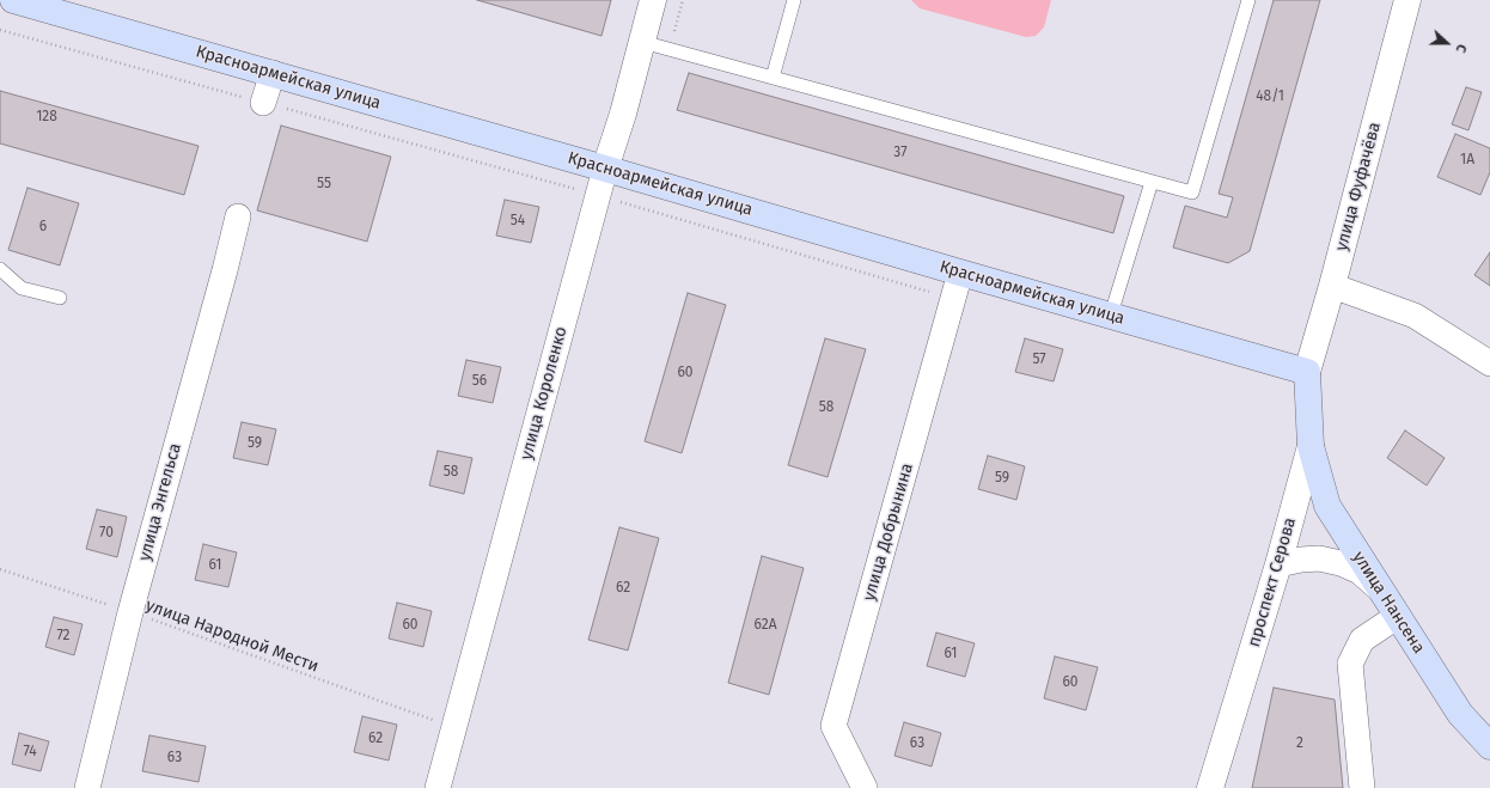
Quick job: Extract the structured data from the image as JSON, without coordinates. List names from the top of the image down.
{
  "streets": {
    "main road": ["Красноармейская улица", "проспект Серова", "улица Нансена"],
    "street": [
      "улица Фуфачёва",
      "улица Короленко",
      "улица Энгельса",
      "улица Добрынина"
    ],
    "path": ["улица Народной Мести"]
  },
  "crossings": [
    ["Красноармейская улица", "улица Фуфачёва"],
    ["Красноармейская улица", "улица Короленко"],
    ["Красноармейская улица", "улица Добрынина"],
    ["Красноармейская улица", "проспект Серова"],
    ["улица Фуфачёва", "проспект Серова"],
    ["улица Короленко", "улица Народной Мести"],
    ["улица Энгельса", "улица Народной Мести"],
    ["проспект Серова", "улица Нансена"]
  ],
  "house_numbers": [
    "48/1",
    "128",
    "37",
    "1А",
    "55",
    "54",
    "6",
    "57",
    "60",
    "56",
    "58",
    "59",
    "58",
    "59",
    "70",
    "61",
    "62",
    "60",
    "62А",
    "72",
    "61",
    "60",
    "62",
    "63",
    "2",
    "74",
    "63"
  ],
  "north": "right"
}
